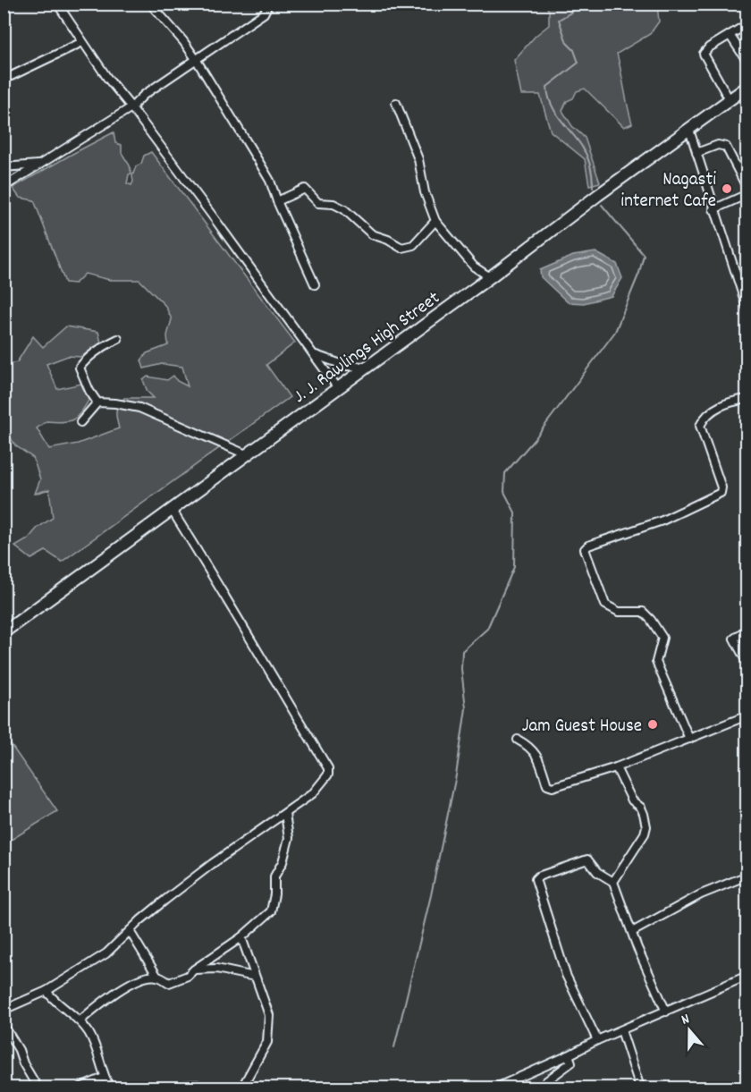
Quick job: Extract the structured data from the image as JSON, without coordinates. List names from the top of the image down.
{
  "streets": {
    "main road": ["J. J. Rawlings High Street"]
  },
  "places": ["Nagasti internet Cafe", "Jam Guest House"],
  "north": "top"
}
